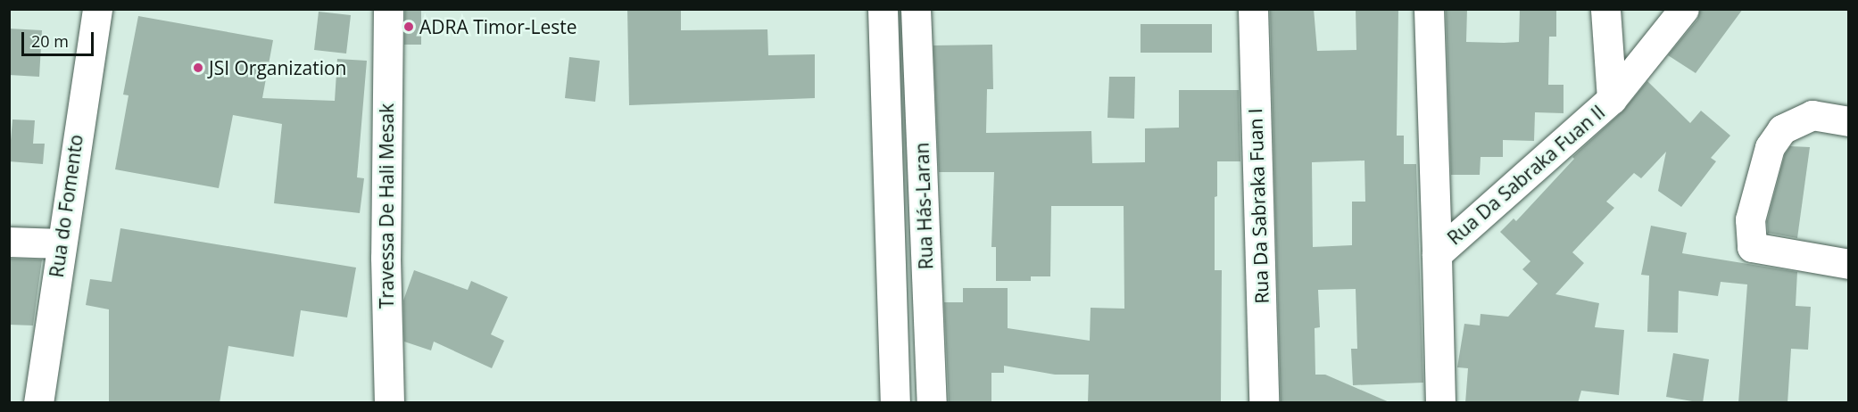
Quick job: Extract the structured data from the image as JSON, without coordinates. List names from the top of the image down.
{
  "streets": {
    "street": [
      "Rua Da Sabraka Fuan II",
      "Rua do Fomento",
      "Travessa De Hali Mesak",
      "Rua Hás-Laran",
      "Rua Da Sabraka Fuan I"
    ]
  },
  "places": ["ADRA Timor-Leste", "JSI Organization"],
  "scale_bar": "20 m"
}
